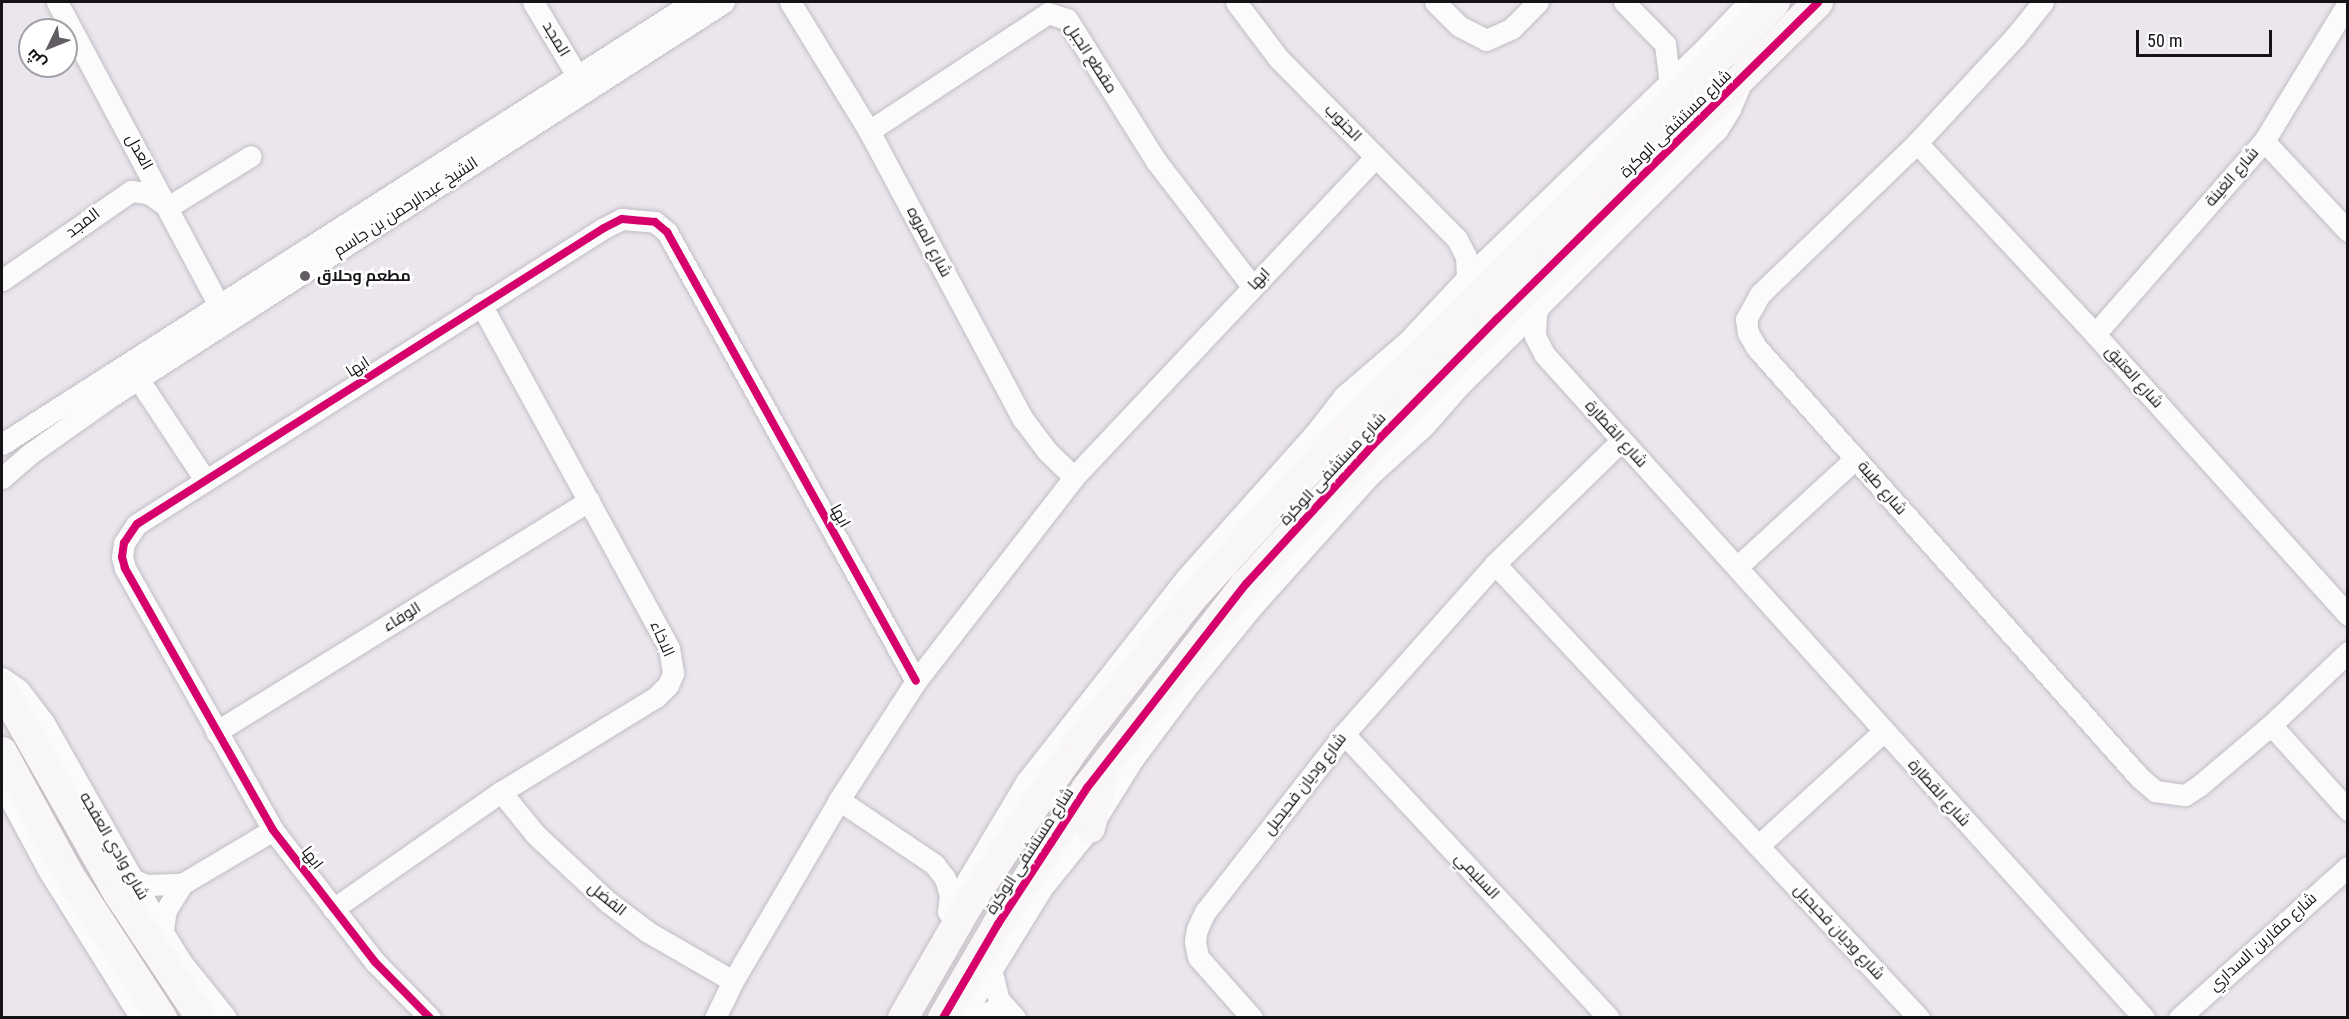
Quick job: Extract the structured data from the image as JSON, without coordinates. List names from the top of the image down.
{
  "streets": {
    "street": [
      "المجد",
      "مقطع الجبل",
      "الجنوب",
      "شارع مستشفى الوكرة",
      "العدل",
      "شارع الغينة",
      "الشيخ عبدالرحمن بن جاسم",
      "شارع المروه",
      "ابها",
      "شارع العتيق",
      "شارع القطارة",
      "شارع طيبة",
      "الوفاء",
      "الاخاء",
      "شارع وديان فحيحيل",
      "شارع وادي العفجه",
      "السليمي",
      "الفضل",
      "شارع مقارين السداري"
    ]
  },
  "crossings": [
    ["المجد", "العدل"],
    ["المجد", "الشيخ عبدالرحمن بن جاسم"],
    ["مقطع الجبل", "شارع المروه"],
    ["مقطع الجبل", "ابها"],
    ["الجنوب", "شارع مستشفى الوكرة"],
    ["الجنوب", "ابها"],
    ["شارع مستشفى الوكرة", "شارع القطارة"],
    ["العدل", "الشيخ عبدالرحمن بن جاسم"],
    ["شارع الغينة", "شارع العتيق"],
    ["شارع المروه", "ابها"],
    ["ابها", "الوفاء"],
    ["ابها", "الاخاء"],
    ["ابها", "الفضل"],
    ["شارع العتيق", "شارع طيبة"],
    ["شارع القطارة", "شارع وديان فحيحيل"],
    ["الوفاء", "الاخاء"],
    ["الاخاء", "الفضل"],
    ["شارع وديان فحيحيل", "السليمي"]
  ],
  "places": ["مطعم وحلاق"],
  "scale_bar": "50 m",
  "north": "bottom left"
}
